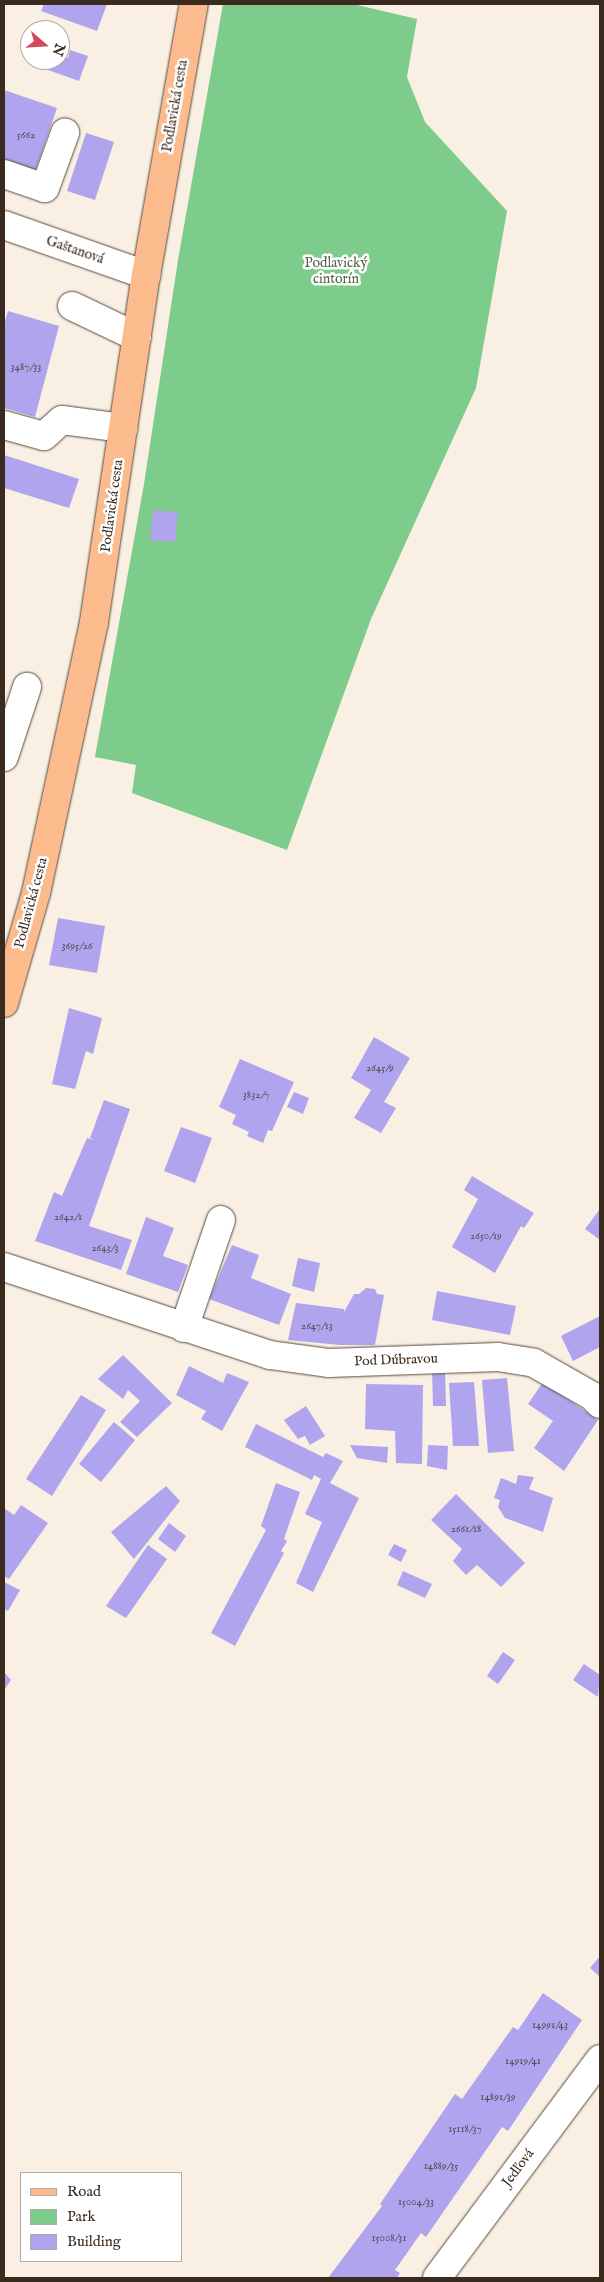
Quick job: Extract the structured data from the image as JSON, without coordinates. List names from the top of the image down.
{
  "streets": {
    "main road": ["Podlavická cesta"],
    "street": ["Gaštanová", "Pod Dúbravou", "Jedľová"]
  },
  "crossings": [
    ["Podlavická cesta", "Gaštanová"]
  ],
  "parks": ["Podlavický cintorín"],
  "house_numbers": [
    "5662",
    "3487/33",
    "3695/26",
    "2645/9",
    "3832/7",
    "2642/1",
    "2650/19",
    "2643/3",
    "2647/13",
    "2661/18",
    "14991/43",
    "14919/41",
    "14891/39",
    "15118/37",
    "14889/35",
    "15004/33",
    "15008/31"
  ],
  "legend": ["Road", "Park", "Building"],
  "north": "right"
}
